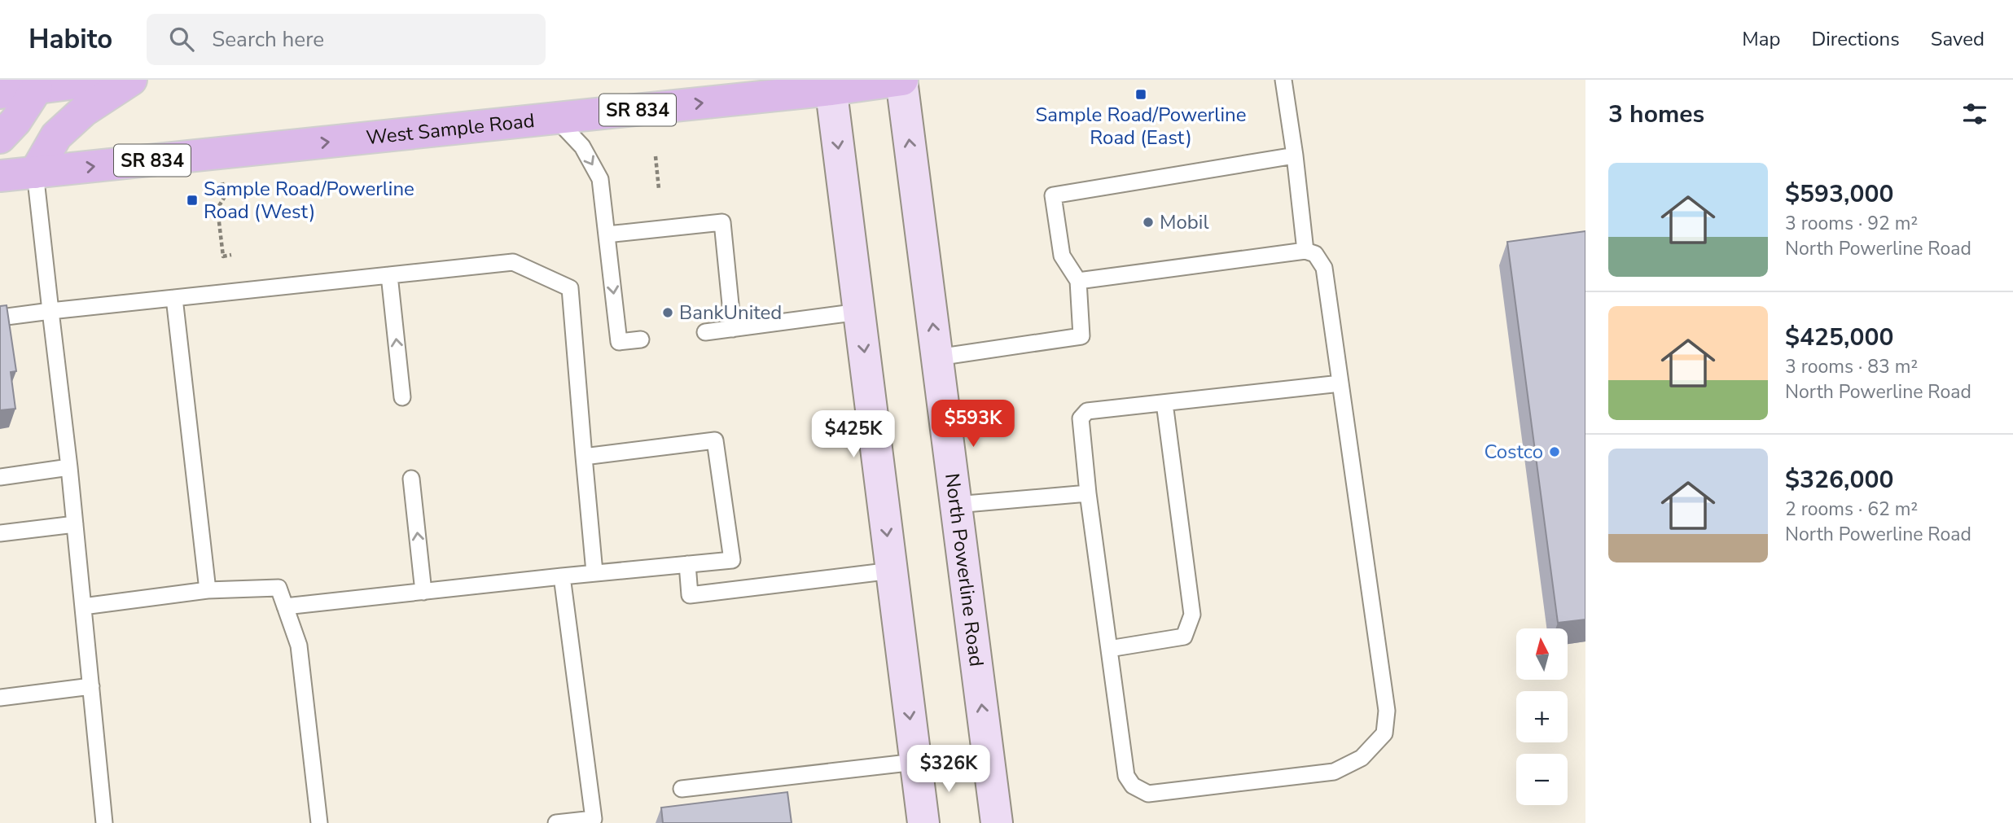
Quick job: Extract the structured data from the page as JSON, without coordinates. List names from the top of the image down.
{
  "streets": {
    "main road": ["SR 834", "West Sample Road", "North Powerline Road"]
  },
  "crossings": [
    ["West Sample Road", "North Powerline Road"]
  ],
  "one_way": ["West Sample Road"],
  "places": {
    "transit": ["Sample Road/Powerline Road (East)", "Sample Road/Powerline Road (West)"],
    "other": ["Mobil", "BankUnited", "Costco"]
  },
  "north": "top",
  "page": {
    "header": "Habito",
    "search": "Search here",
    "nav": ["Map", "Directions", "Saved"],
    "heading": "3 homes",
    "list": [
      {
        "name": "$593,000",
        "note": "3 rooms · 92 m² · North Powerline Road"
      },
      {
        "name": "$425,000",
        "note": "3 rooms · 83 m² · North Powerline Road"
      },
      {
        "name": "$326,000",
        "note": "2 rooms · 62 m² · North Powerline Road"
      }
    ],
    "price": ["$593K", "$425K", "$326K"],
    "map_buttons": ["+", "−"]
  }
}
